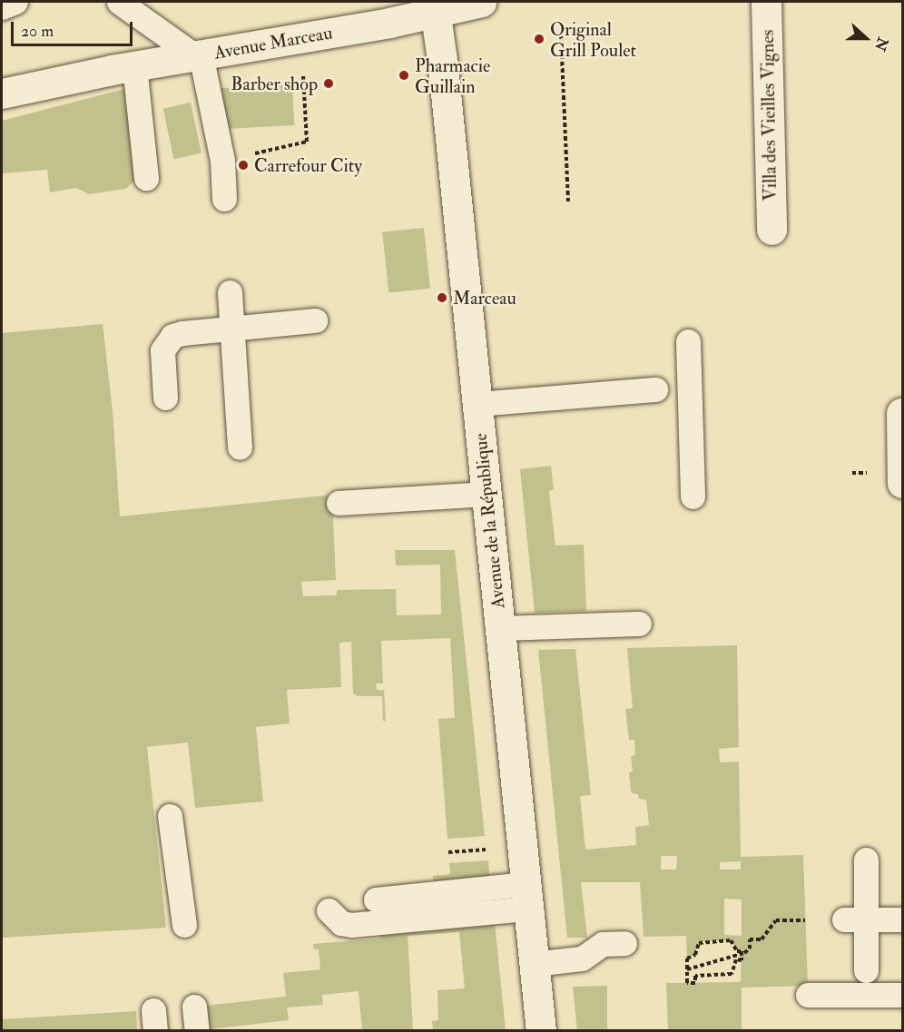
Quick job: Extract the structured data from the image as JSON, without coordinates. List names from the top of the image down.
{
  "streets": {
    "street": ["Avenue Marceau", "Villa des Vieilles Vignes", "Avenue de la République"]
  },
  "crossings": [
    ["Avenue Marceau", "Avenue de la République"]
  ],
  "places": [
    "Original Grill Poulet",
    "Pharmacie Guillain",
    "Barber shop",
    "Carrefour City",
    "Marceau"
  ],
  "scale_bar": "20 m",
  "north": "right"
}
